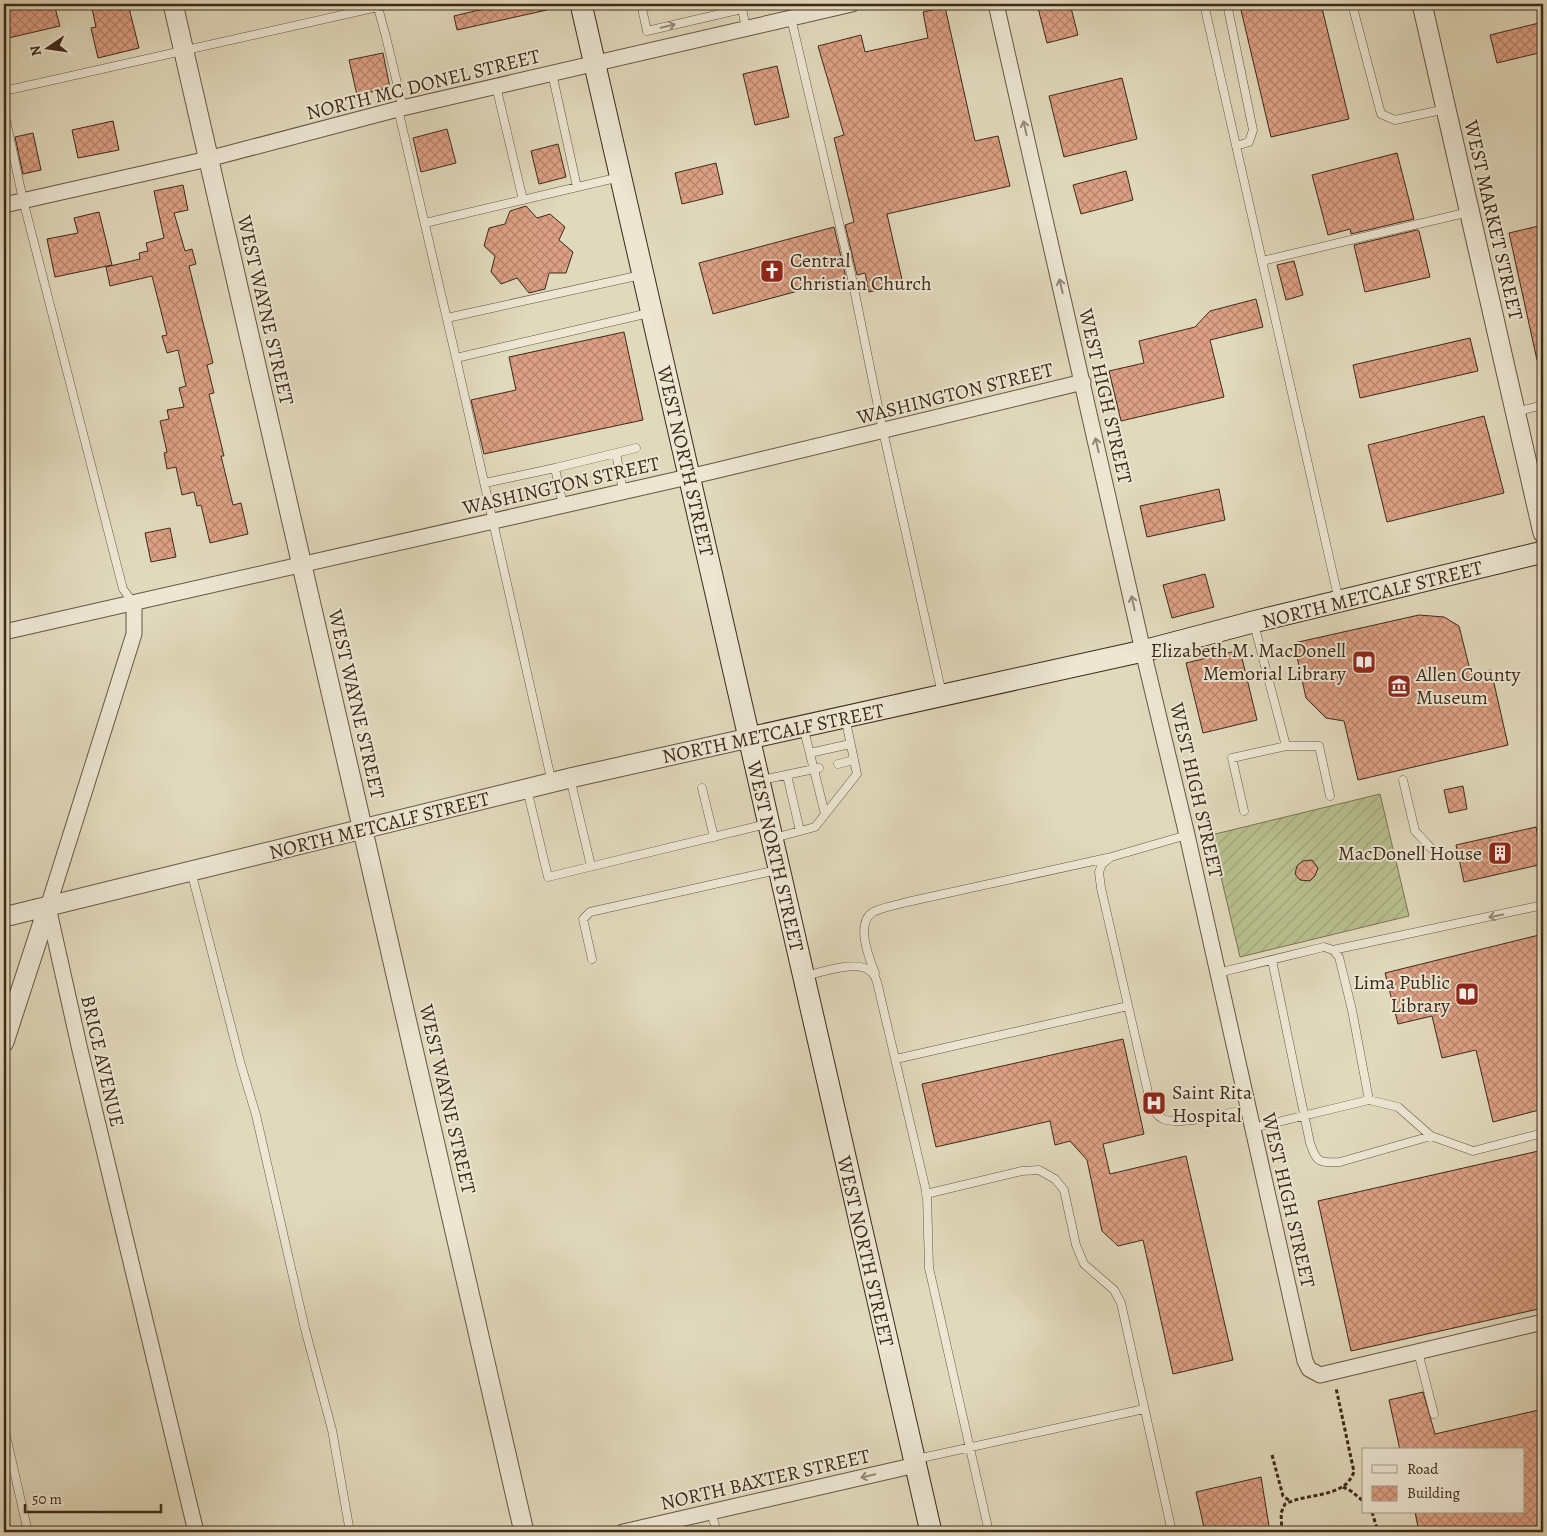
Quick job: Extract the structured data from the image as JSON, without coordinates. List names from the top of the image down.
{
  "streets": {
    "main road": ["WEST NORTH STREET", "NORTH METCALF STREET"],
    "street": [
      "NORTH MC DONEL STREET",
      "WEST MARKET STREET",
      "WEST WAYNE STREET",
      "WASHINGTON STREET",
      "WEST HIGH STREET",
      "BRICE AVENUE",
      "NORTH BAXTER STREET"
    ]
  },
  "crossings": [
    ["NORTH MC DONEL STREET", "WEST WAYNE STREET"],
    ["NORTH MC DONEL STREET", "WEST NORTH STREET"],
    ["WEST WAYNE STREET", "WASHINGTON STREET"],
    ["WEST WAYNE STREET", "NORTH METCALF STREET"],
    ["WASHINGTON STREET", "WEST HIGH STREET"],
    ["WASHINGTON STREET", "WEST NORTH STREET"],
    ["WEST HIGH STREET", "NORTH METCALF STREET"],
    ["WEST NORTH STREET", "NORTH METCALF STREET"],
    ["WEST NORTH STREET", "NORTH BAXTER STREET"],
    ["NORTH METCALF STREET", "BRICE AVENUE"]
  ],
  "one_way": ["WEST HIGH STREET", "NORTH BAXTER STREET"],
  "places": {
    "church": ["Central Christian Church"],
    "library": ["Elizabeth M. MacDonell Memorial Library", "Lima Public Library"],
    "museum": ["Allen County Museum"],
    "building": ["MacDonell House"],
    "hospital": ["Saint Rita Hospital"]
  },
  "legend": ["Road", "Building"],
  "scale_bar": "50 m",
  "north": "left"
}
